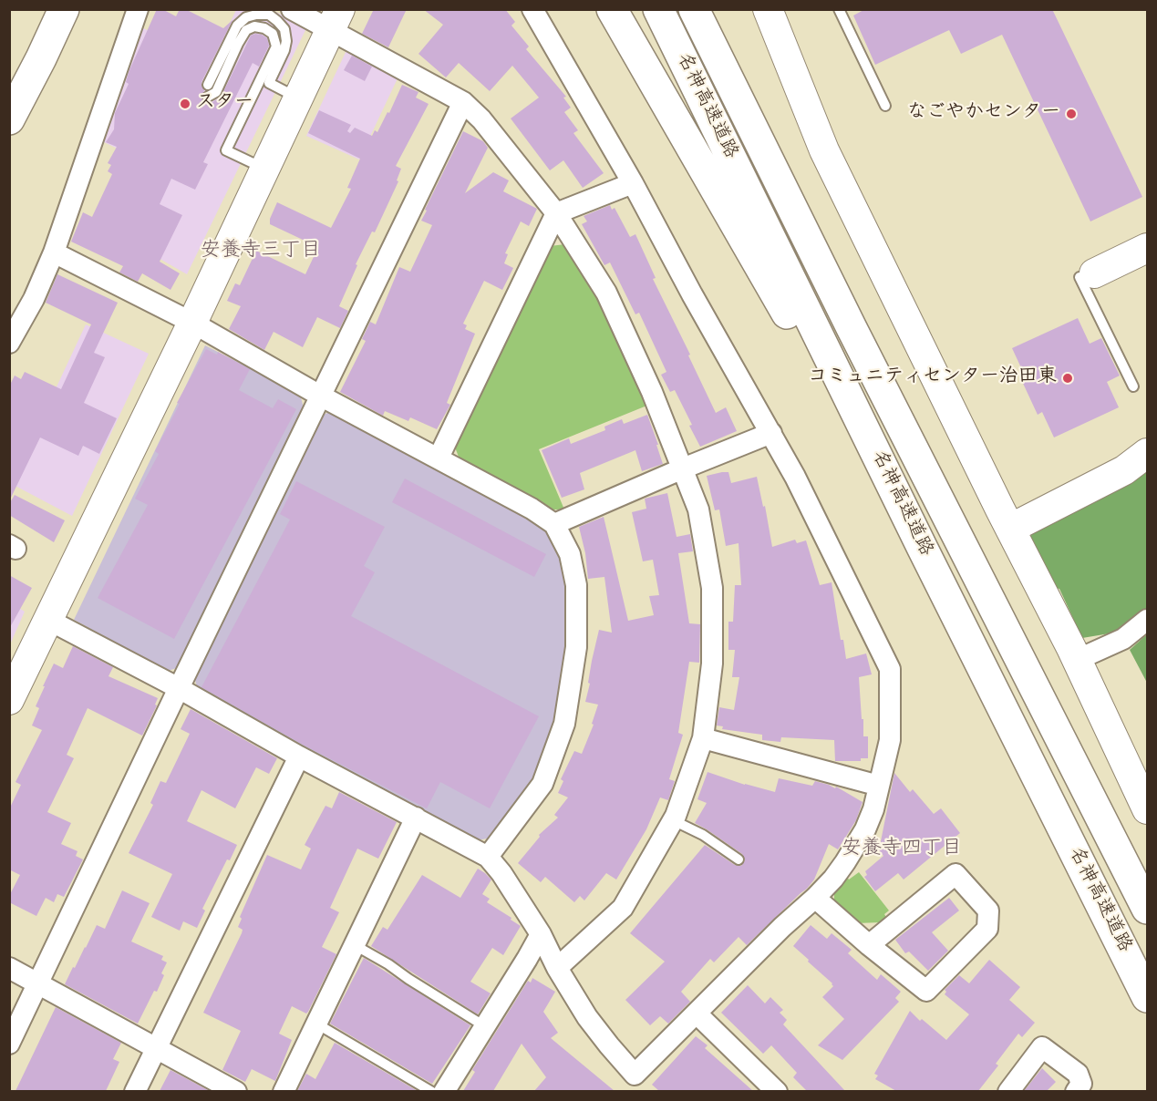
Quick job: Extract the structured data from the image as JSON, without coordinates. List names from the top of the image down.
{
  "streets": {
    "highway": ["名神高速道路"]
  },
  "districts": ["安養寺三丁目", "安養寺四丁目"],
  "places": ["スター", "なごやかセンター", "コミュニティセンター治田東"]
}
